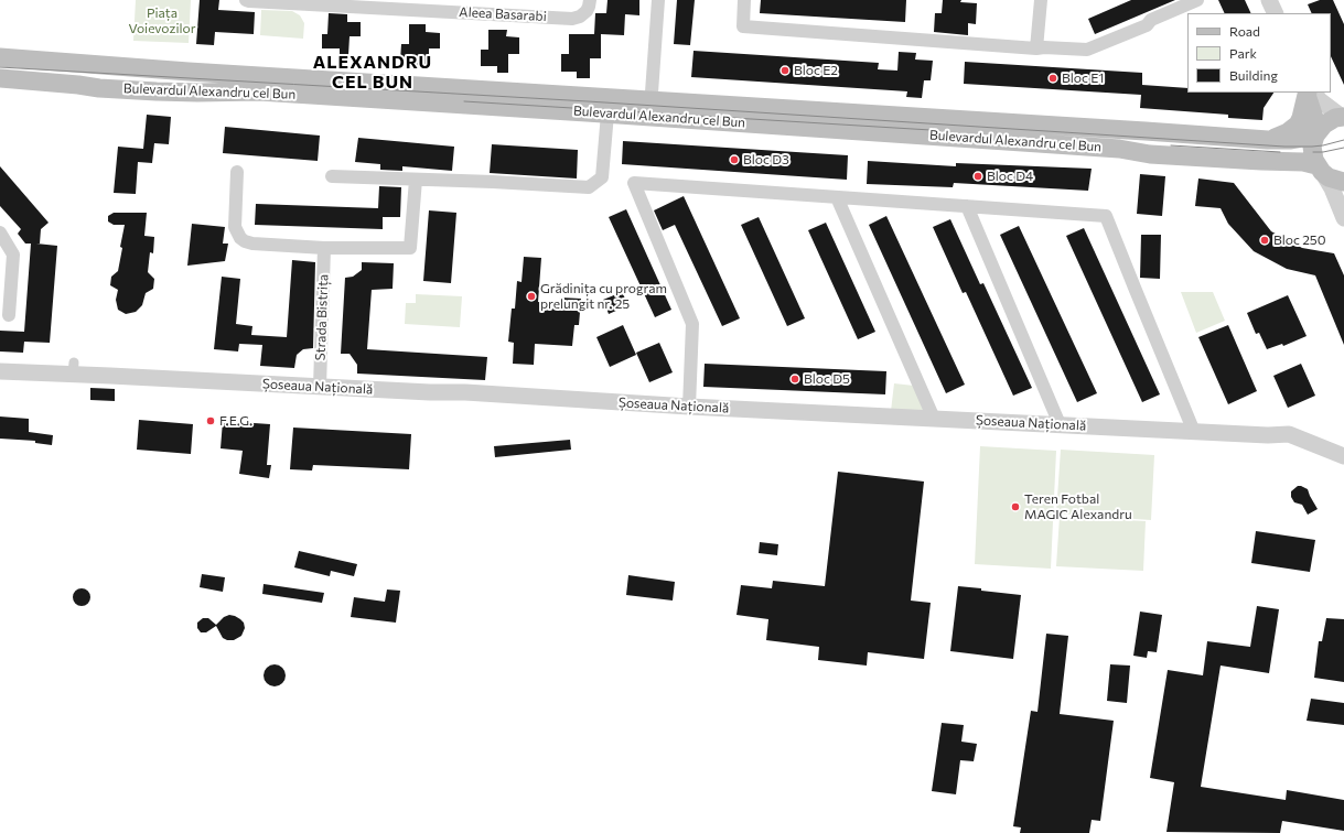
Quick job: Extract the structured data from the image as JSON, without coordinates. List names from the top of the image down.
{
  "streets": {
    "main road": ["Bulevardul Alexandru cel Bun"],
    "street": ["Aleea Basarabi", "Strada Bistrița", "Șoseaua Națională"]
  },
  "crossings": [
    ["Strada Bistrița", "Șoseaua Națională"]
  ],
  "districts": ["ALEXANDRU CEL BUN"],
  "parks": ["Piața Voievozilor"],
  "places": [
    "Bloc E2",
    "Bloc E1",
    "Bloc D3",
    "Bloc D4",
    "Bloc 250",
    "Grădinița cu program prelungit nr. 25",
    "Bloc D5",
    "F.E.G.",
    "Teren Fotbal MAGIC Alexandru"
  ],
  "legend": ["Road", "Park", "Building"]
}
